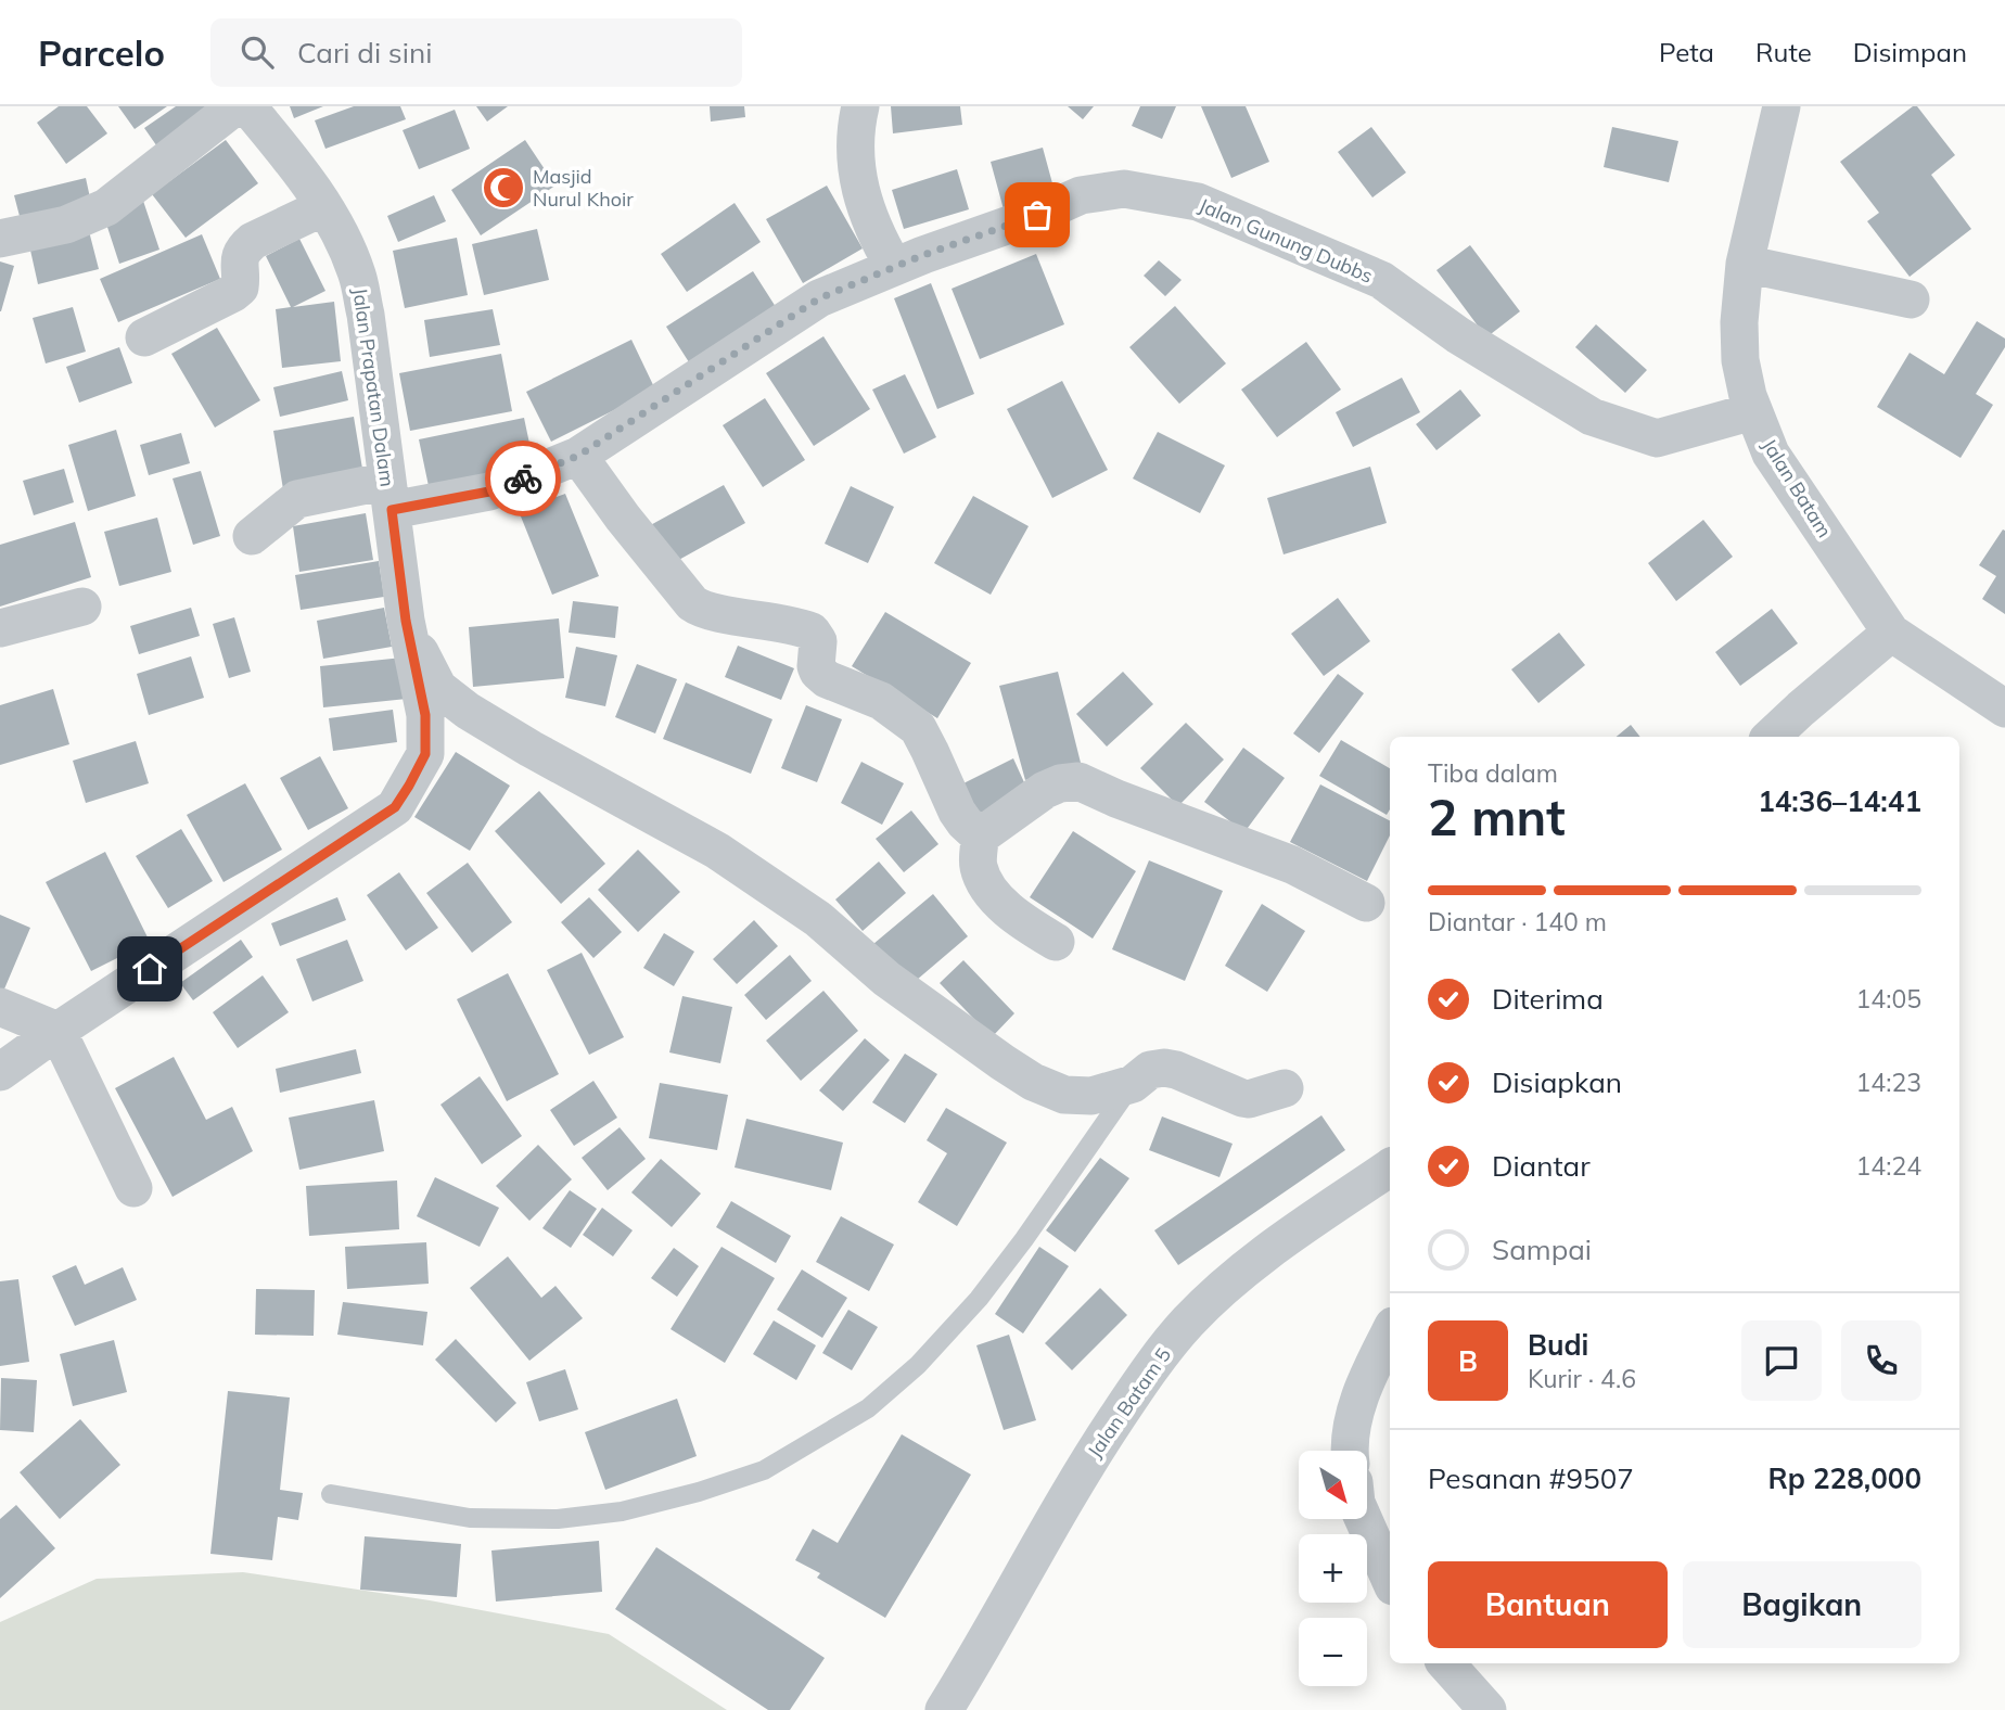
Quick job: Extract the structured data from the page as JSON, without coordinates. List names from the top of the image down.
{
  "streets": {
    "street": [
      "Jalan Gunung Dubbs",
      "Jalan Prapatan Dalam",
      "Jalan Batam",
      "Jalan Batam 5"
    ]
  },
  "crossings": [
    ["Jalan Gunung Dubbs", "Jalan Prapatan Dalam"],
    ["Jalan Gunung Dubbs", "Jalan Batam"]
  ],
  "places": {
    "mosque": ["Masjid Nurul Khoir"]
  },
  "north": "bottom right",
  "page": {
    "header": "Parcelo",
    "search": "Cari di sini",
    "nav": ["Peta", "Rute", "Disimpan"],
    "heading": ["2 mnt", "Tiba dalam", "14:36–14:41"],
    "panel": [
      "Budi",
      "Kurir · 4.6",
      "Pesanan #9507",
      "Rp 228,000"
    ],
    "bar": "Diantar · 140 m",
    "list": [
      ["Diterima", "14:05"],
      ["Disiapkan", "14:23"],
      ["Diantar", "14:24"],
      "Sampai"
    ],
    "round": "B",
    "map_buttons": ["+", "−"],
    "buttons": ["Bantuan", "Bagikan"]
  }
}
